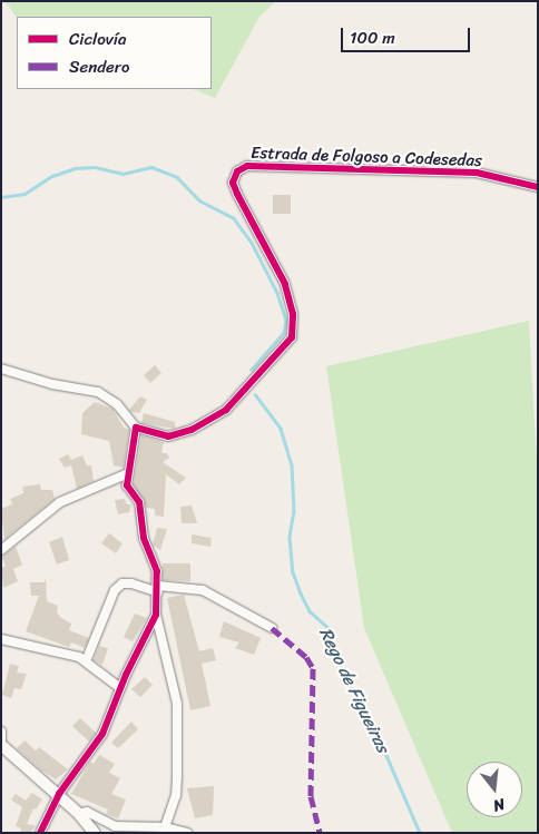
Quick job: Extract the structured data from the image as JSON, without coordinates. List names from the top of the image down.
{
  "streets": {
    "street": ["Estrada de Folgoso a Codesedas"]
  },
  "water": ["Rego de Figueiras"],
  "legend": ["Ciclovía", "Sendero"],
  "scale_bar": "100 m",
  "north": "bottom"
}
